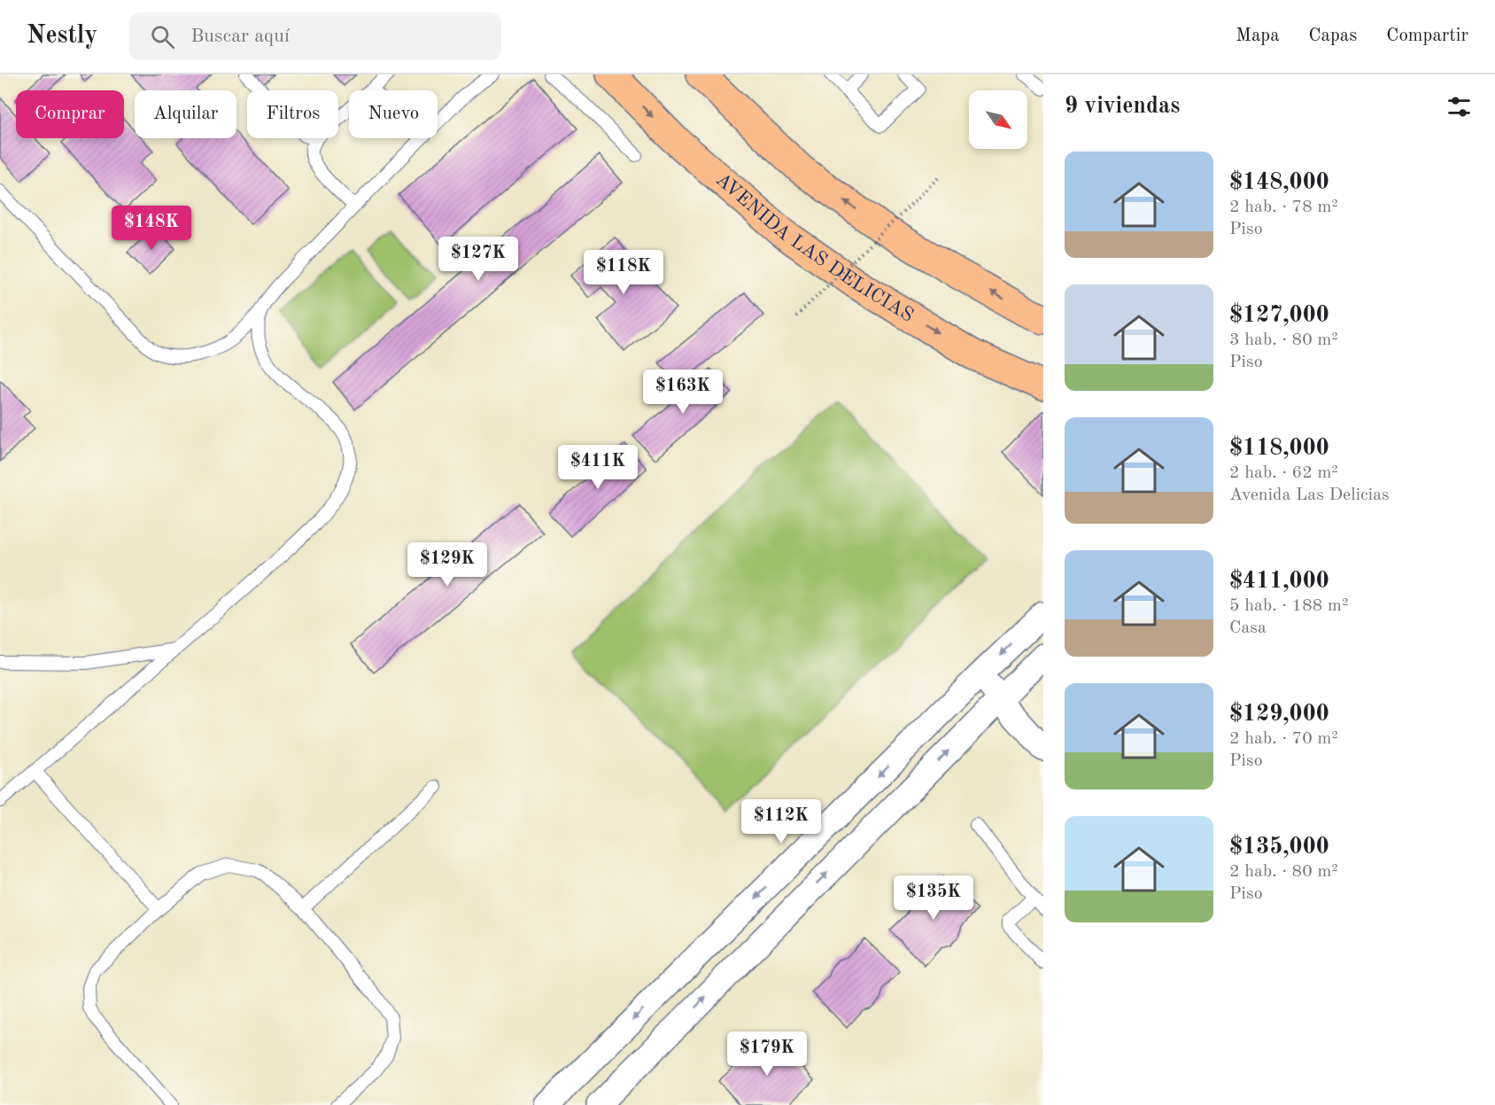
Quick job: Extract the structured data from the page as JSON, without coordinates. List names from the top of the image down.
{
  "streets": {
    "main road": ["AVENIDA LAS DELICIAS"]
  },
  "north": "bottom right",
  "page": {
    "header": "Nestly",
    "search": "Buscar aquí",
    "nav": ["Mapa", "Capas", "Compartir"],
    "heading": "9 viviendas",
    "chip": [
      "Comprar",
      "Alquilar",
      "Filtros",
      "Nuevo"
    ],
    "list": [
      {
        "name": "$148,000",
        "note": "2 hab. · 78 m² · Piso"
      },
      {
        "name": "$127,000",
        "note": "3 hab. · 80 m² · Piso"
      },
      {
        "name": "$118,000",
        "note": "2 hab. · 62 m² · Avenida Las Delicias"
      },
      {
        "name": "$411,000",
        "note": "5 hab. · 188 m² · Casa"
      },
      {
        "name": "$129,000",
        "note": "2 hab. · 70 m² · Piso"
      },
      {
        "name": "$135,000",
        "note": "2 hab. · 80 m² · Piso"
      }
    ],
    "price": [
      "$148K",
      "$127K",
      "$118K",
      "$163K",
      "$411K",
      "$129K",
      "$112K",
      "$135K",
      "$179K"
    ]
  }
}
